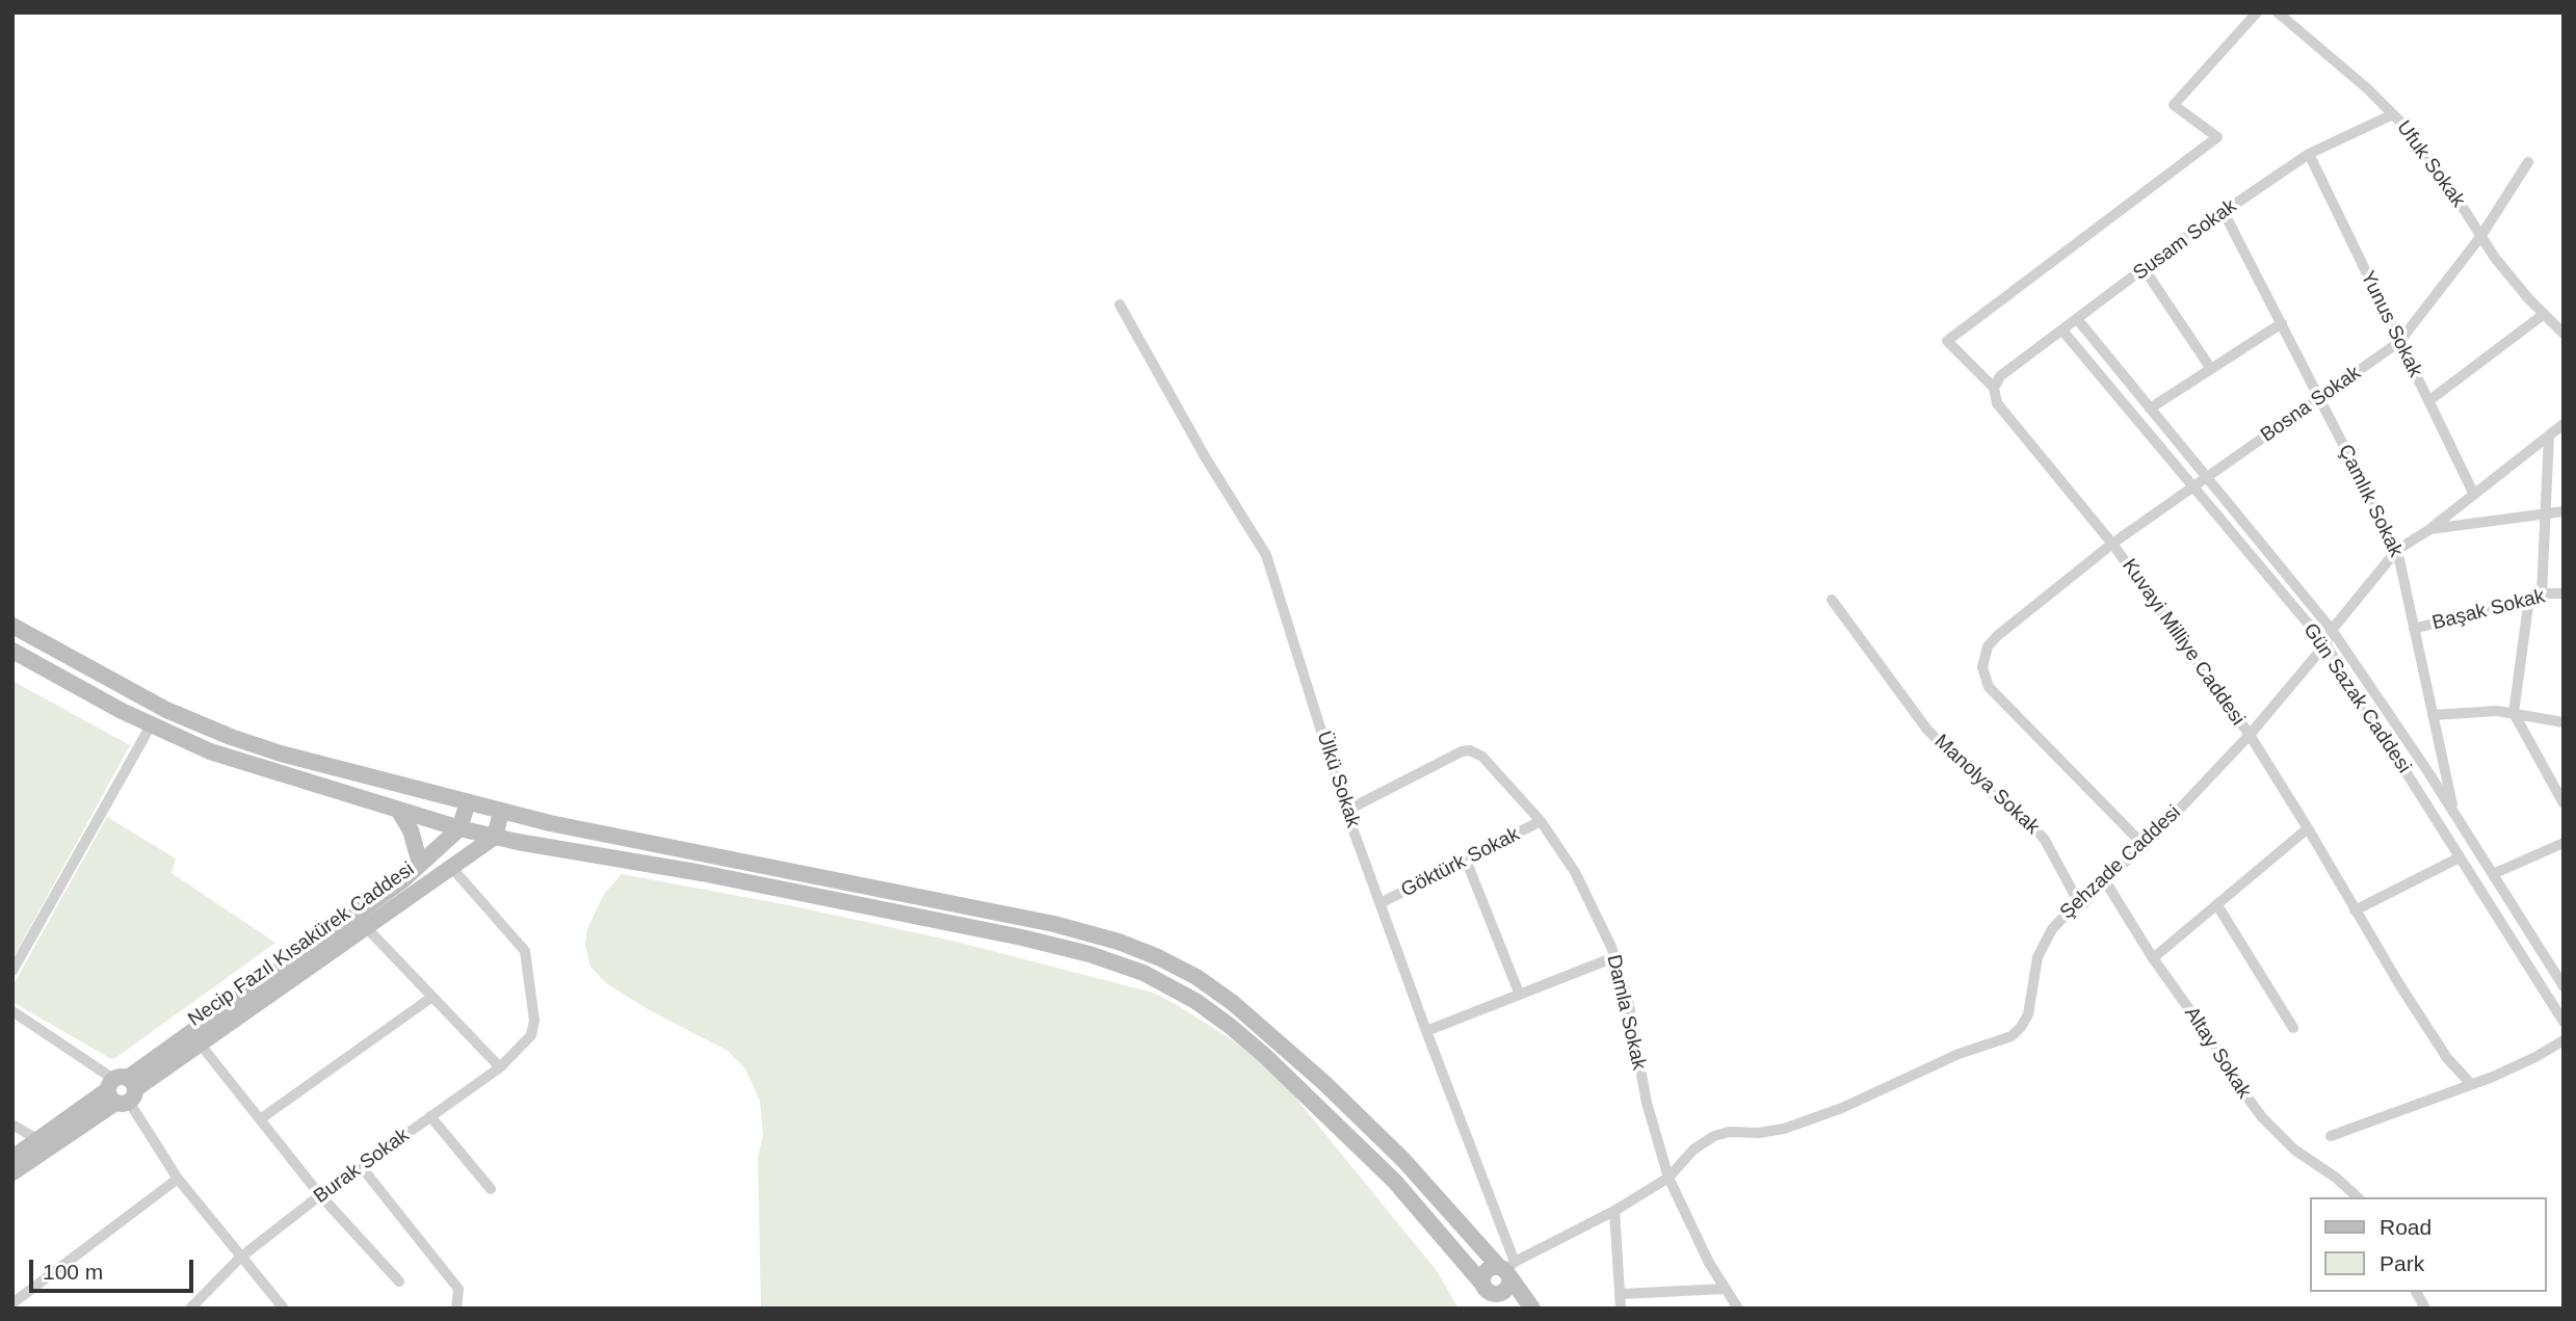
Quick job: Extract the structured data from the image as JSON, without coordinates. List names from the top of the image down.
{
  "streets": {
    "main road": ["Necip Fazıl Kısakürek Caddesi"],
    "street": [
      "Ufuk Sokak",
      "Susam Sokak",
      "Yunus Sokak",
      "Bosna Sokak",
      "Çamlık Sokak",
      "Başak Sokak",
      "Kuvayi Milliye Caddesi",
      "Gün Sazak Caddesi",
      "Ülkü Sokak",
      "Manolya Sokak",
      "Göktürk Sokak",
      "Şehzade Caddesi",
      "Damla Sokak",
      "Altay Sokak",
      "Burak Sokak"
    ]
  },
  "crossings": [
    ["Ufuk Sokak", "Susam Sokak"],
    ["Ufuk Sokak", "Bosna Sokak"],
    ["Susam Sokak", "Yunus Sokak"],
    ["Susam Sokak", "Çamlık Sokak"],
    ["Susam Sokak", "Kuvayi Milliye Caddesi"],
    ["Susam Sokak", "Gün Sazak Caddesi"],
    ["Yunus Sokak", "Bosna Sokak"],
    ["Bosna Sokak", "Çamlık Sokak"],
    ["Bosna Sokak", "Kuvayi Milliye Caddesi"],
    ["Bosna Sokak", "Gün Sazak Caddesi"],
    ["Bosna Sokak", "Şehzade Caddesi"],
    ["Çamlık Sokak", "Başak Sokak"],
    ["Çamlık Sokak", "Gün Sazak Caddesi"],
    ["Çamlık Sokak", "Şehzade Caddesi"],
    ["Kuvayi Milliye Caddesi", "Şehzade Caddesi"],
    ["Gün Sazak Caddesi", "Şehzade Caddesi"],
    ["Ülkü Sokak", "Göktürk Sokak"],
    ["Ülkü Sokak", "Şehzade Caddesi"],
    ["Ülkü Sokak", "Damla Sokak"],
    ["Manolya Sokak", "Şehzade Caddesi"],
    ["Göktürk Sokak", "Damla Sokak"],
    ["Şehzade Caddesi", "Damla Sokak"],
    ["Şehzade Caddesi", "Altay Sokak"],
    ["Necip Fazıl Kısakürek Caddesi", "Burak Sokak"]
  ],
  "legend": ["Road", "Park"],
  "scale_bar": "100 m"
}
